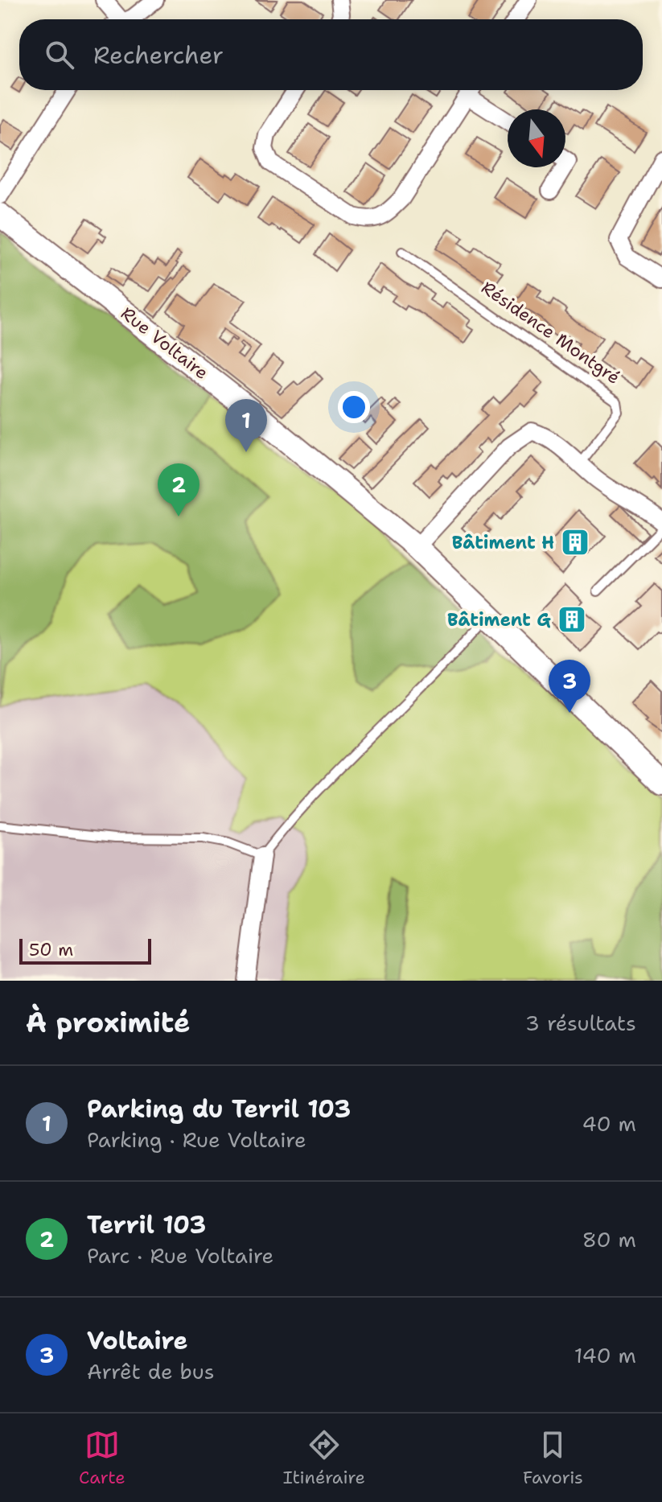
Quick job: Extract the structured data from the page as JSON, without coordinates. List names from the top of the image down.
{
  "streets": {
    "street": ["Rue Voltaire"],
    "lane": ["Résidence Montgré"]
  },
  "places": {
    "building": ["Bâtiment H", "Bâtiment G"]
  },
  "scale_bar": "50 m",
  "north": "bottom",
  "page": {
    "search": "Rechercher",
    "pins": ["1", "2", "3"],
    "scale": "50 m",
    "heading": ["À proximité", "3 résultats"],
    "list": [
      {
        "mark": "1",
        "name": "Parking du Terril 103",
        "note": "Parking · Rue Voltaire",
        "value": "40 m"
      },
      {
        "mark": "2",
        "name": "Terril 103",
        "note": "Parc · Rue Voltaire",
        "value": "80 m"
      },
      {
        "mark": "3",
        "name": "Voltaire",
        "note": "Arrêt de bus",
        "value": "140 m"
      }
    ],
    "nav": ["Carte", "Itinéraire", "Favoris"]
  }
}
